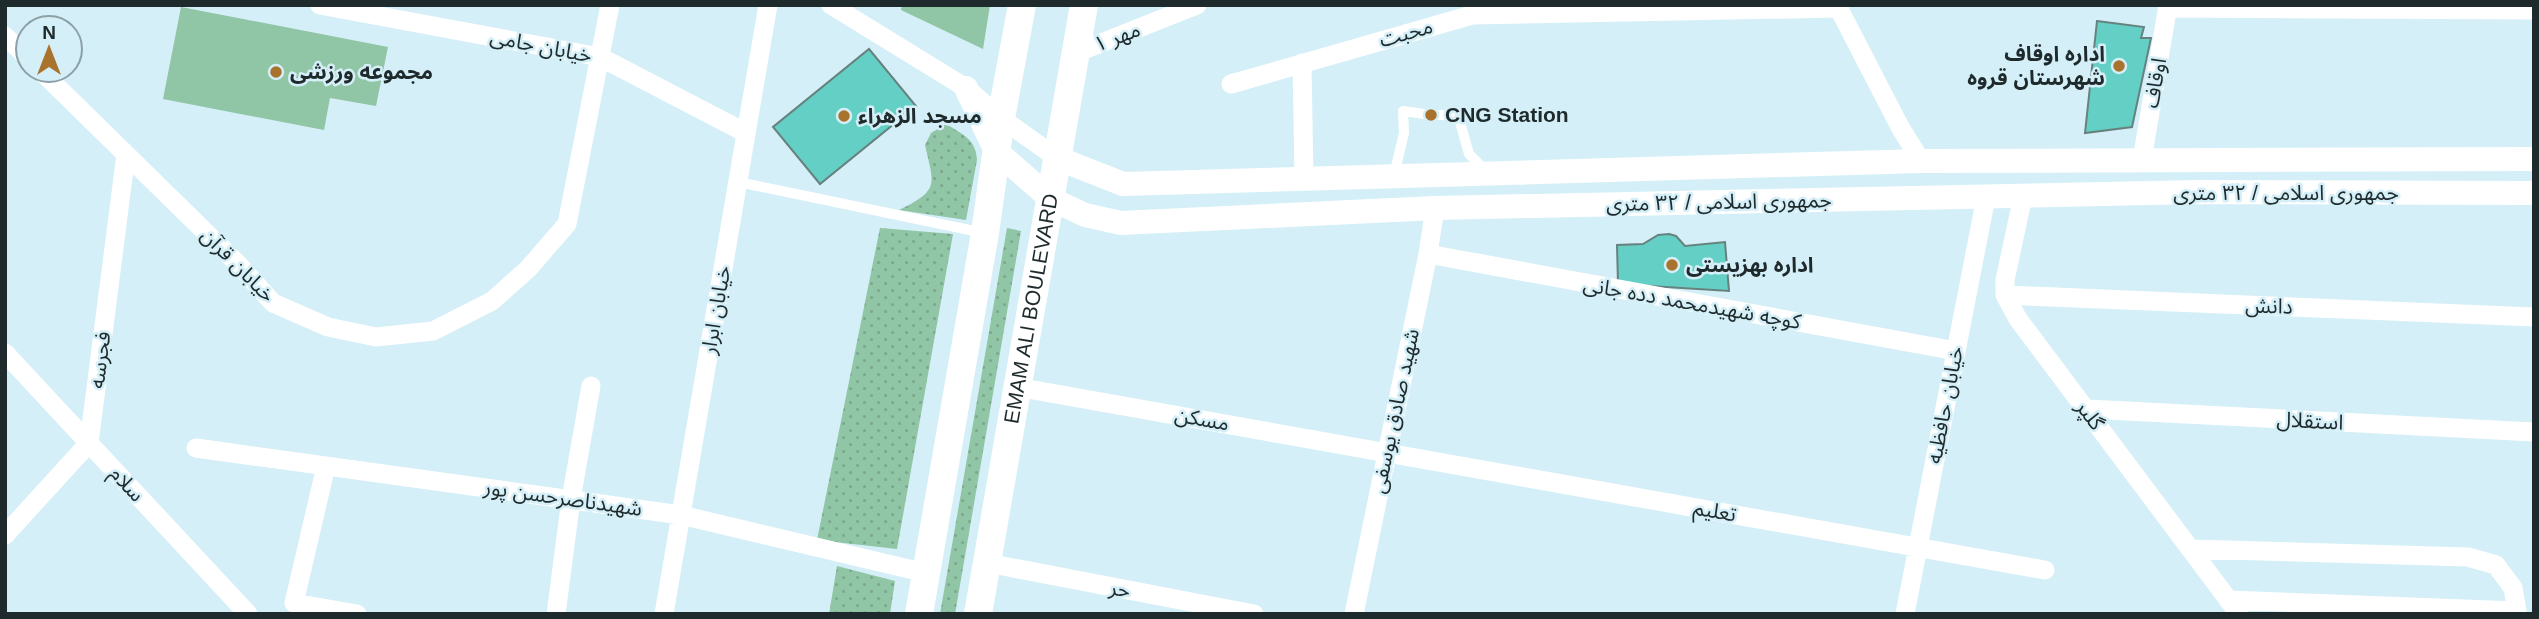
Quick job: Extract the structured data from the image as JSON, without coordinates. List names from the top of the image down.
{
  "streets": {
    "main road": ["EMAM ALI BOULEVARD"],
    "street": [
      "محبت",
      "مهر ۱",
      "خیابان جامی",
      "اوقاف",
      "جمهوری اسلامی / ۳۲ متری",
      "خیابان قرآن",
      "کوچه شهیدمحمد دده جانی",
      "دانش",
      "خیابان ابرار",
      "فجرسه",
      "خیابان حافظیه",
      "شهید صادق یوسفی",
      "گلپر",
      "مسکن",
      "استقلال",
      "سلام",
      "شهیدناصرحسن پور",
      "تعلیم",
      "حر"
    ]
  },
  "crossings": [
    ["مهر ۱", "EMAM ALI BOULEVARD"],
    ["خیابان جامی", "خیابان قرآن"],
    ["خیابان جامی", "خیابان ابرار"],
    ["اوقاف", "جمهوری اسلامی / ۳۲ متری"],
    ["جمهوری اسلامی / ۳۲ متری", "EMAM ALI BOULEVARD"],
    ["جمهوری اسلامی / ۳۲ متری", "خیابان حافظیه"],
    ["جمهوری اسلامی / ۳۲ متری", "شهید صادق یوسفی"],
    ["خیابان قرآن", "فجرسه"],
    ["کوچه شهیدمحمد دده جانی", "خیابان حافظیه"],
    ["کوچه شهیدمحمد دده جانی", "شهید صادق یوسفی"],
    ["دانش", "گلپر"],
    ["خیابان ابرار", "شهیدناصرحسن پور"],
    ["EMAM ALI BOULEVARD", "مسکن"],
    ["EMAM ALI BOULEVARD", "حر"],
    ["فجرسه", "سلام"],
    ["خیابان حافظیه", "تعلیم"],
    ["شهید صادق یوسفی", "مسکن"],
    ["شهید صادق یوسفی", "تعلیم"],
    ["گلپر", "استقلال"],
    ["مسکن", "تعلیم"]
  ],
  "places": [
    "اداره اوقاف شهرستان قروه",
    "مجموعه ورزشی",
    "CNG Station",
    "مسجد الزهراء",
    "اداره بهزیستی"
  ],
  "north": "top"
}
